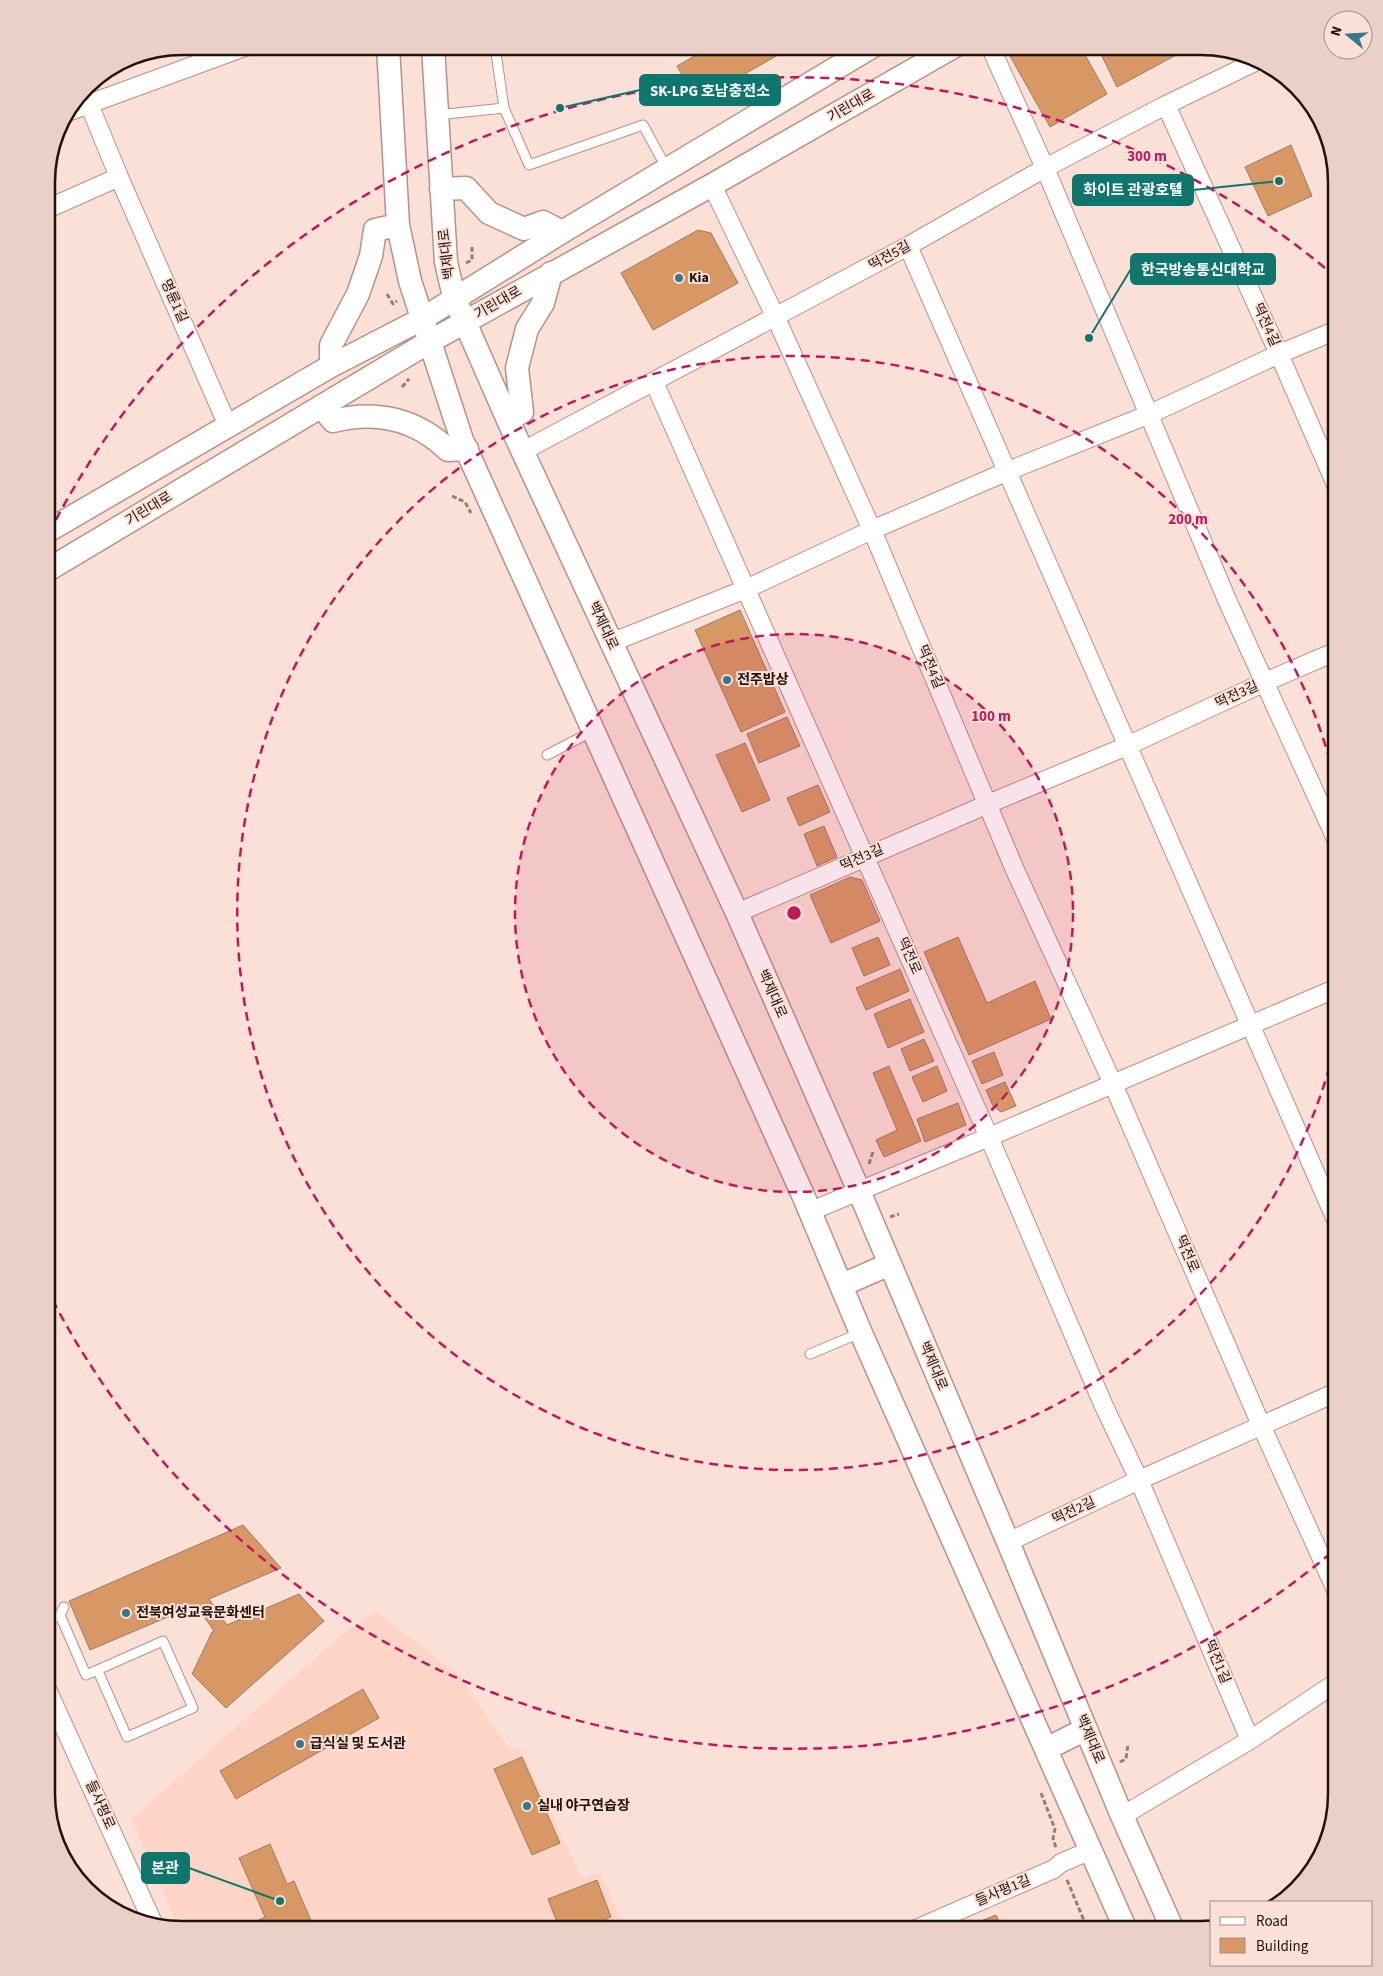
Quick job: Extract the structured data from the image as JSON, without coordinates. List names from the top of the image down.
{
  "streets": {
    "street": [
      "기린대로",
      "백제대로",
      "떡전5길",
      "명륜1길",
      "떡전4길",
      "떡전3길",
      "떡전로",
      "떡전2길",
      "떡전1길",
      "들사평로",
      "들사평1길"
    ]
  },
  "crossings": [
    ["기린대로", "백제대로"],
    ["기린대로", "명륜1길"],
    ["기린대로", "떡전4길"],
    ["백제대로", "떡전5길"],
    ["백제대로", "떡전4길"],
    ["백제대로", "떡전3길"],
    ["백제대로", "떡전2길"],
    ["떡전5길", "떡전4길"],
    ["떡전4길", "떡전3길"],
    ["떡전4길", "떡전로"],
    ["떡전3길", "떡전로"],
    ["떡전로", "떡전2길"],
    ["떡전로", "떡전1길"],
    ["떡전2길", "떡전1길"]
  ],
  "places": [
    "SK-LPG 호남충전소",
    "화이트 관광호텔",
    "Kia",
    "한국방송통신대학교",
    "전주밥상",
    "전북여성교육문화센터",
    "급식실 및 도서관",
    "실내 야구연습장",
    "본관"
  ],
  "legend": ["Road", "Building"],
  "north": "left",
  "rings": ["300 m", "200 m", "100 m"]
}
